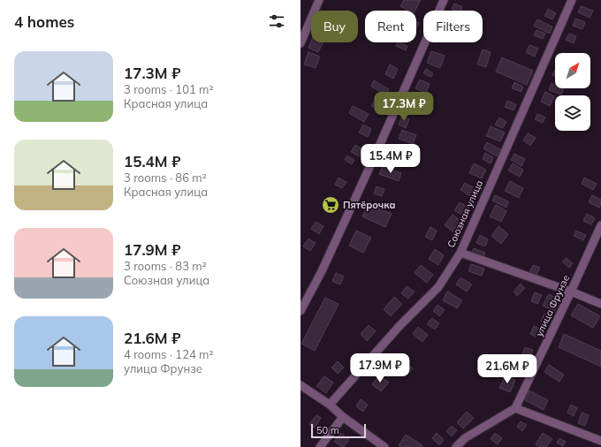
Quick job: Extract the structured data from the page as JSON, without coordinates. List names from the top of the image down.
{
  "streets": {
    "street": ["Союзная улица", "улица Фрунзе"]
  },
  "places": {
    "supermarket": ["Пятёрочка"]
  },
  "scale_bar": "50 m",
  "north": "top right",
  "page": {
    "heading": "4 homes",
    "chip": ["Buy", "Rent", "Filters"],
    "list": [
      {
        "name": "17.3M ₽",
        "note": "3 rooms · 101 m² · Красная улица"
      },
      {
        "name": "15.4M ₽",
        "note": "3 rooms · 86 m² · Красная улица"
      },
      {
        "name": "17.9M ₽",
        "note": "3 rooms · 83 m² · Союзная улица"
      },
      {
        "name": "21.6M ₽",
        "note": "4 rooms · 124 m² · улица Фрунзе"
      }
    ],
    "price": [
      "17.3M ₽",
      "15.4M ₽",
      "17.9M ₽",
      "21.6M ₽"
    ],
    "scale": "50 m"
  }
}
